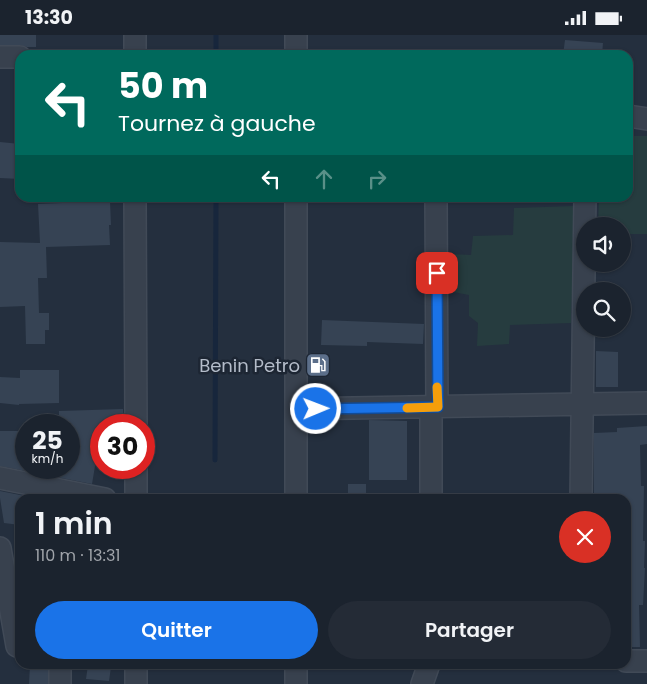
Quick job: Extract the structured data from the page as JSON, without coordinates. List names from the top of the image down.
{
  "places": {
    "fuel station": ["Benin Petro"]
  },
  "page": {
    "status": "13:30",
    "turn": ["50 m", "Tournez à gauche"],
    "speed": "25 km/h",
    "limit": "30",
    "heading": ["1 min", "110 m · 13:31"],
    "buttons": ["Quitter", "Partager"]
  }
}
